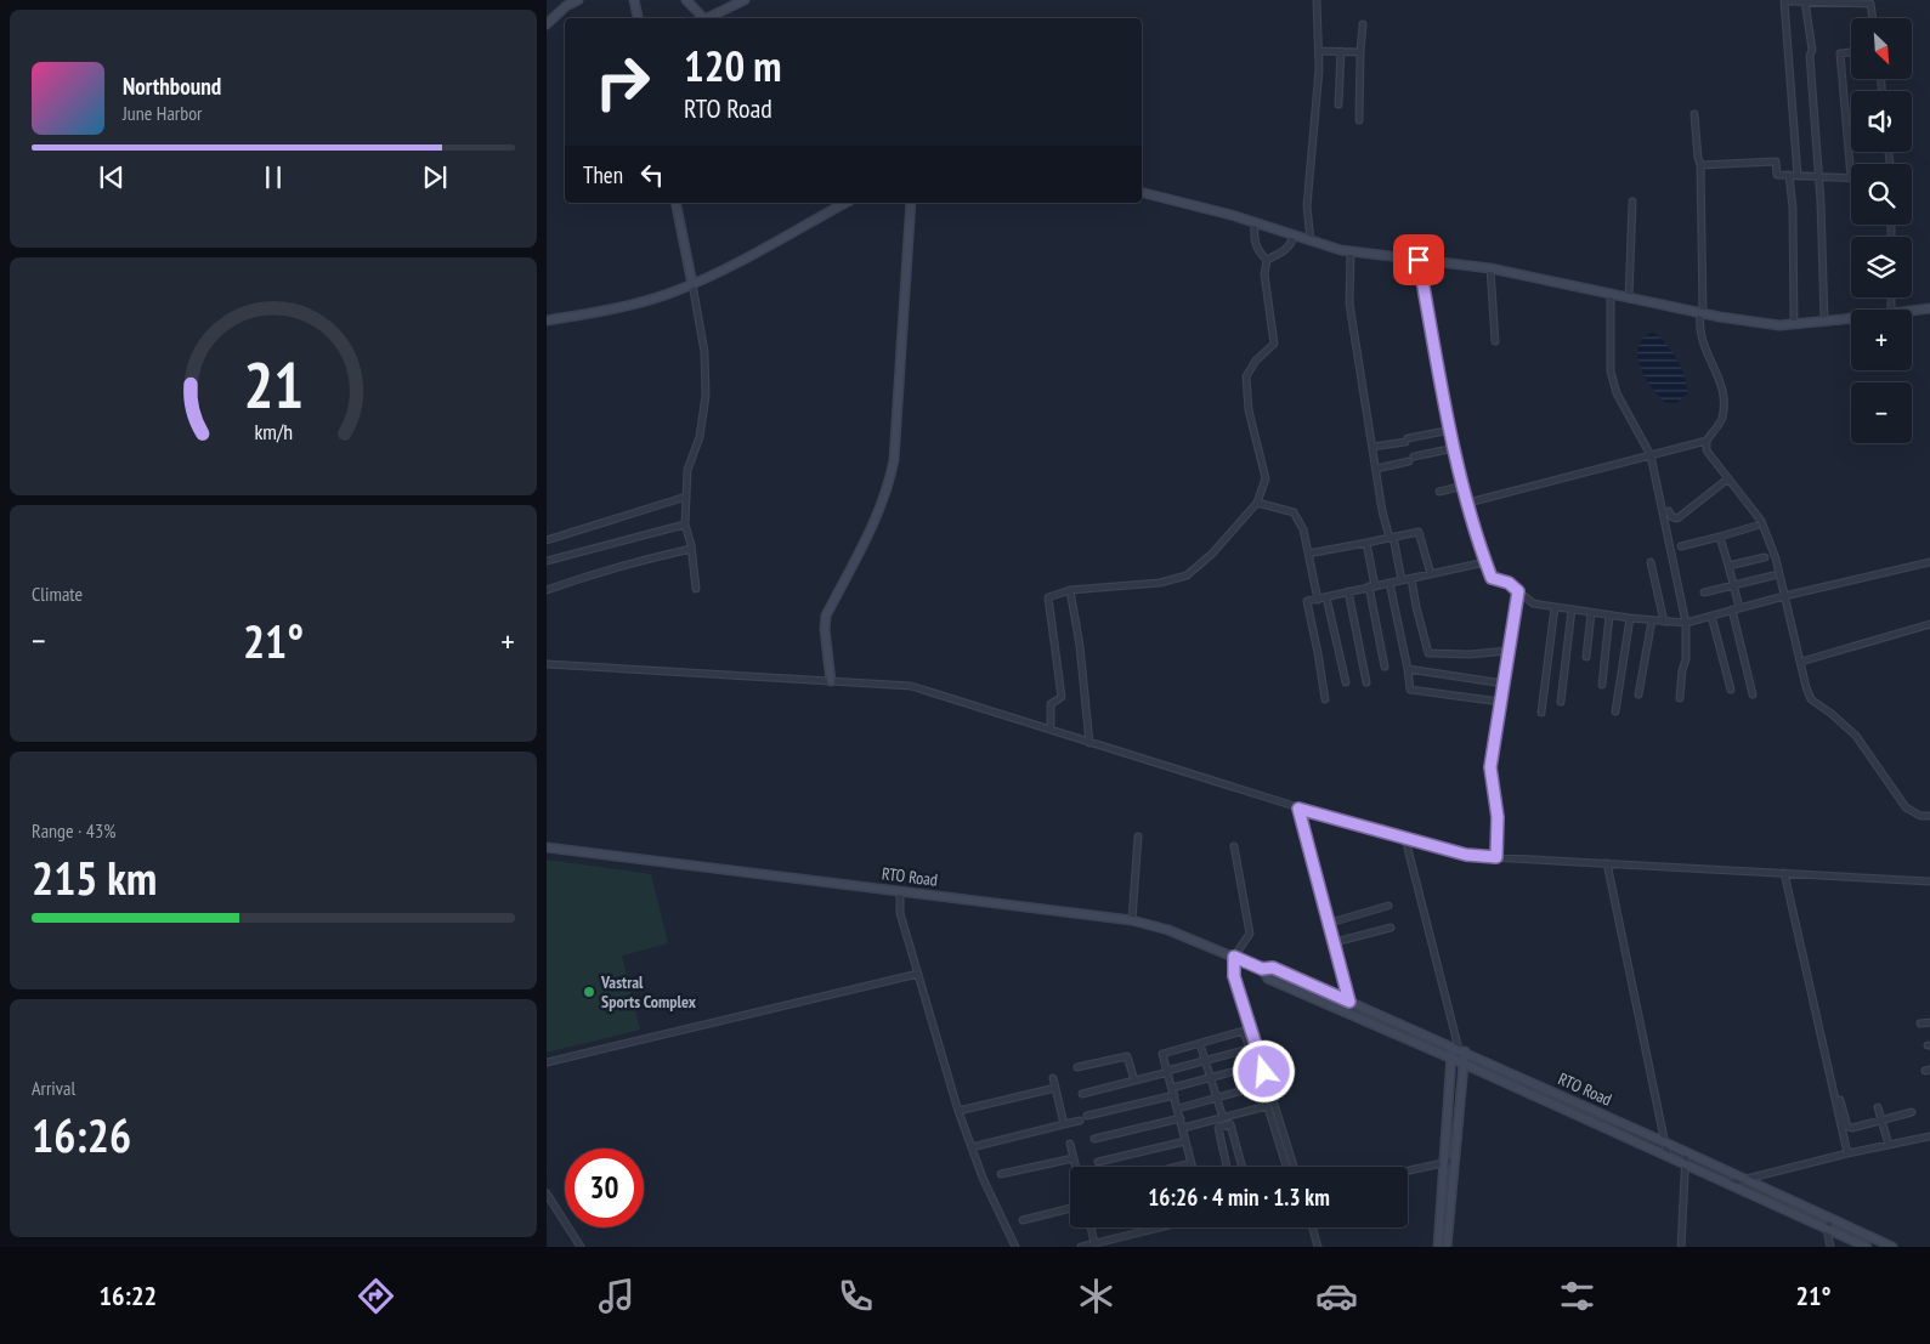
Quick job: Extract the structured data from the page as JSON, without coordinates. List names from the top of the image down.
{
  "streets": {
    "street": ["RTO Road"]
  },
  "places": ["Vastral Sports Complex"],
  "north": "bottom right",
  "page": {
    "map_buttons": ["+", "−"],
    "turn": ["120 m", "RTO Road"],
    "song": ["Northbound", "June Harbor"],
    "then": "Then",
    "tile": [
      "Climate",
      ["Range · 43%", "215 km"],
      ["Arrival", "16:26"]
    ],
    "heat": ["−", "21°", "+"],
    "limit": "30",
    "trip": "16:26 · 4 min · 1.3 km",
    "tabs": ["16:22", "21°"],
    "gauge": ["21", "km/h"]
  }
}
